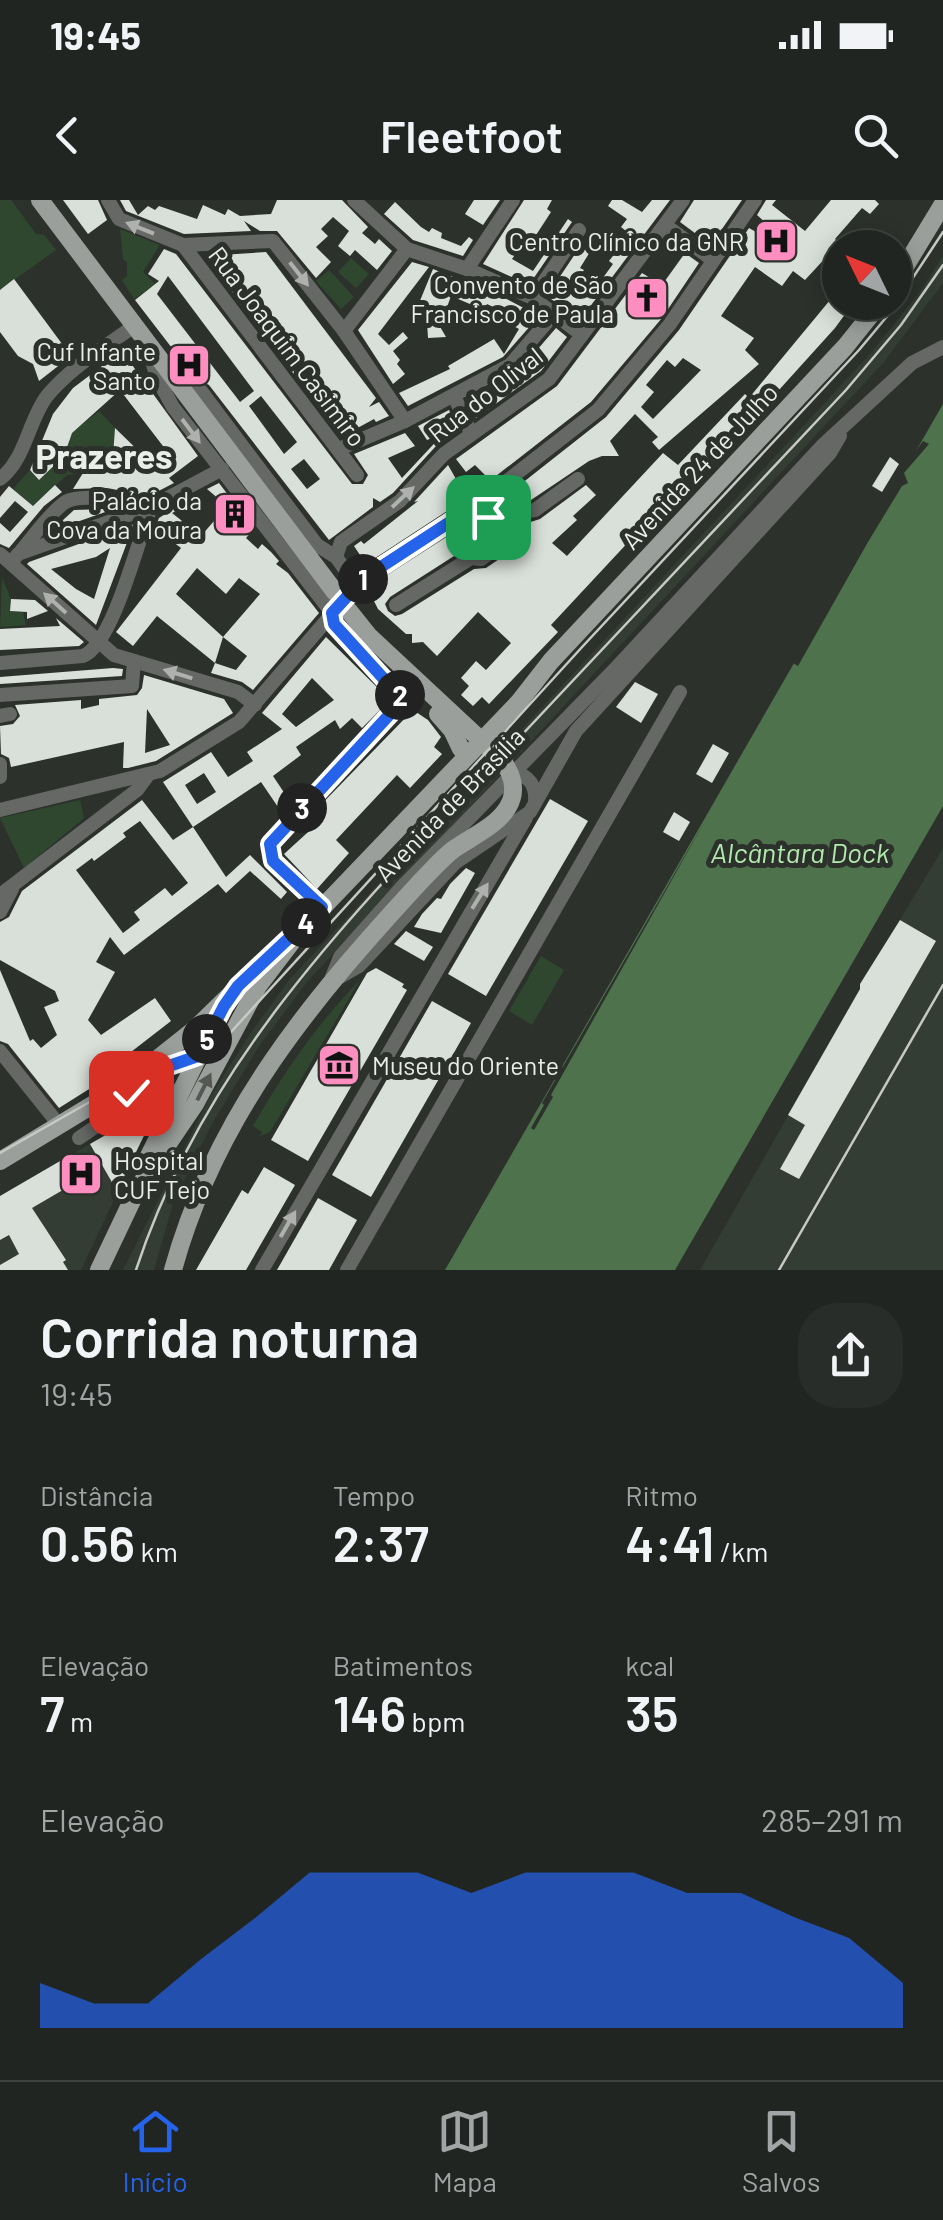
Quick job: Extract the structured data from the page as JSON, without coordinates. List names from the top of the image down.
{
  "streets": {
    "main road": ["Avenida 24 de Julho", "Avenida de Brasília"],
    "street": ["Rua Joaquim Casimiro", "Rua do Olival"]
  },
  "districts": ["Prazeres"],
  "water": ["Alcântara Dock"],
  "places": {
    "hospital": ["Centro Clínico da GNR", "Cuf Infante Santo", "Hospital CUF Tejo"],
    "church": ["Convento de São Francisco de Paula"],
    "building": ["Palácio da Cova da Moura"],
    "museum": ["Museu do Oriente"]
  },
  "north": "top left",
  "page": {
    "status": "19:45",
    "header": "Fleetfoot",
    "pins": [
      "1",
      "2",
      "3",
      "4",
      "5"
    ],
    "heading": ["Corrida noturna", "19:45"],
    "stats": [
      ["Distância", "0.56 km"],
      ["Tempo", "2:37"],
      ["Ritmo", "4:41 /km"],
      ["Elevação", "7 m"],
      ["Batimentos", "146 bpm"],
      ["kcal", "35"]
    ],
    "chart": ["Elevação", "285–291 m"],
    "tabs": ["Início", "Mapa", "Salvos"]
  }
}
